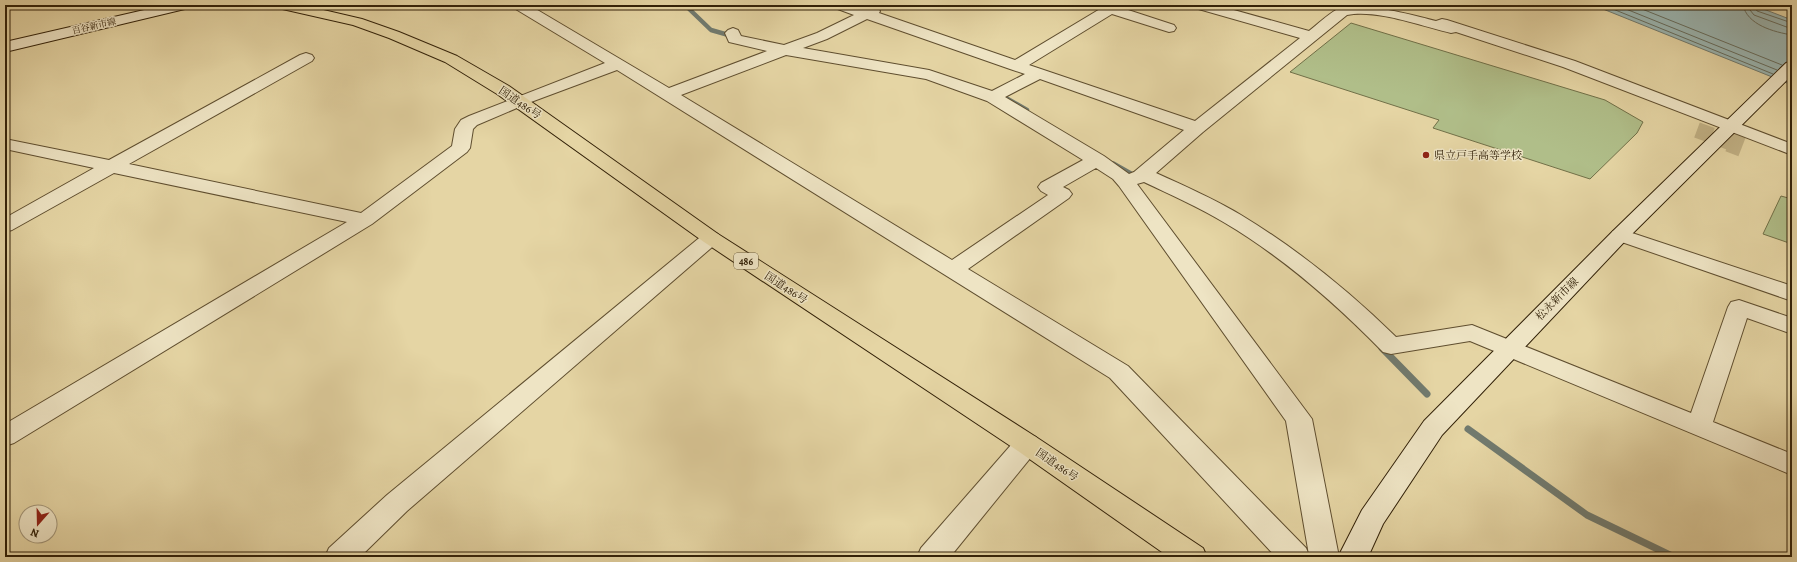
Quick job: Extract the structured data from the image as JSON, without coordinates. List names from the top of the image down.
{
  "streets": {
    "highway": ["国道486号", "486"],
    "street": ["百谷新市線", "松永新市線"]
  },
  "places": ["県立戸手高等学校"],
  "north": "bottom"
}
